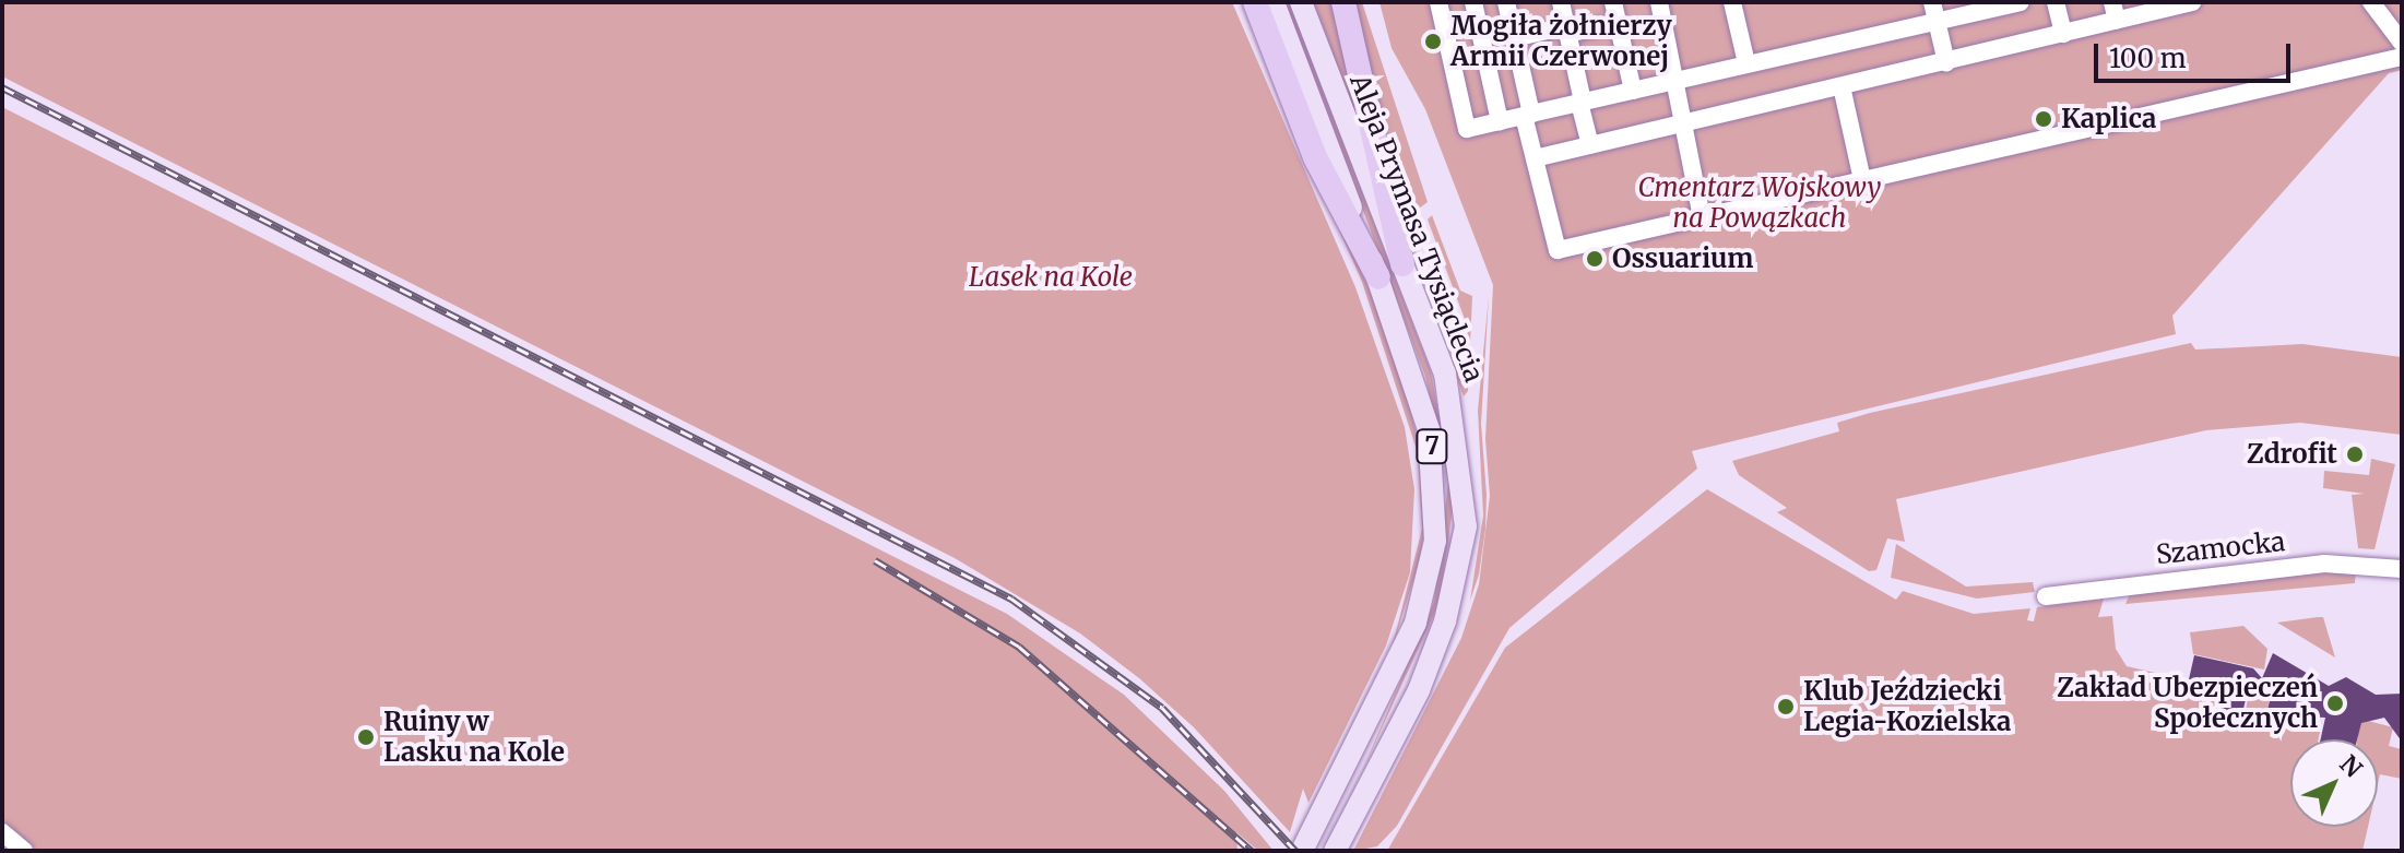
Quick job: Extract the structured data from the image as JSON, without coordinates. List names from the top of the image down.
{
  "streets": {
    "main road": ["Aleja Prymasa Tysiąclecia", "7"],
    "street": ["Szamocka"]
  },
  "parks": ["Cmentarz Wojskowy na Powązkach", "Lasek na Kole"],
  "places": [
    "Mogiła żołnierzy Armii Czerwonej",
    "Kaplica",
    "Ossuarium",
    "Zdrofit",
    "Zakład Ubezpieczeń Społecznych",
    "Klub Jeździecki Legia-Kozielska",
    "Ruiny w Lasku na Kole"
  ],
  "scale_bar": "100 m",
  "north": "top right"
}
